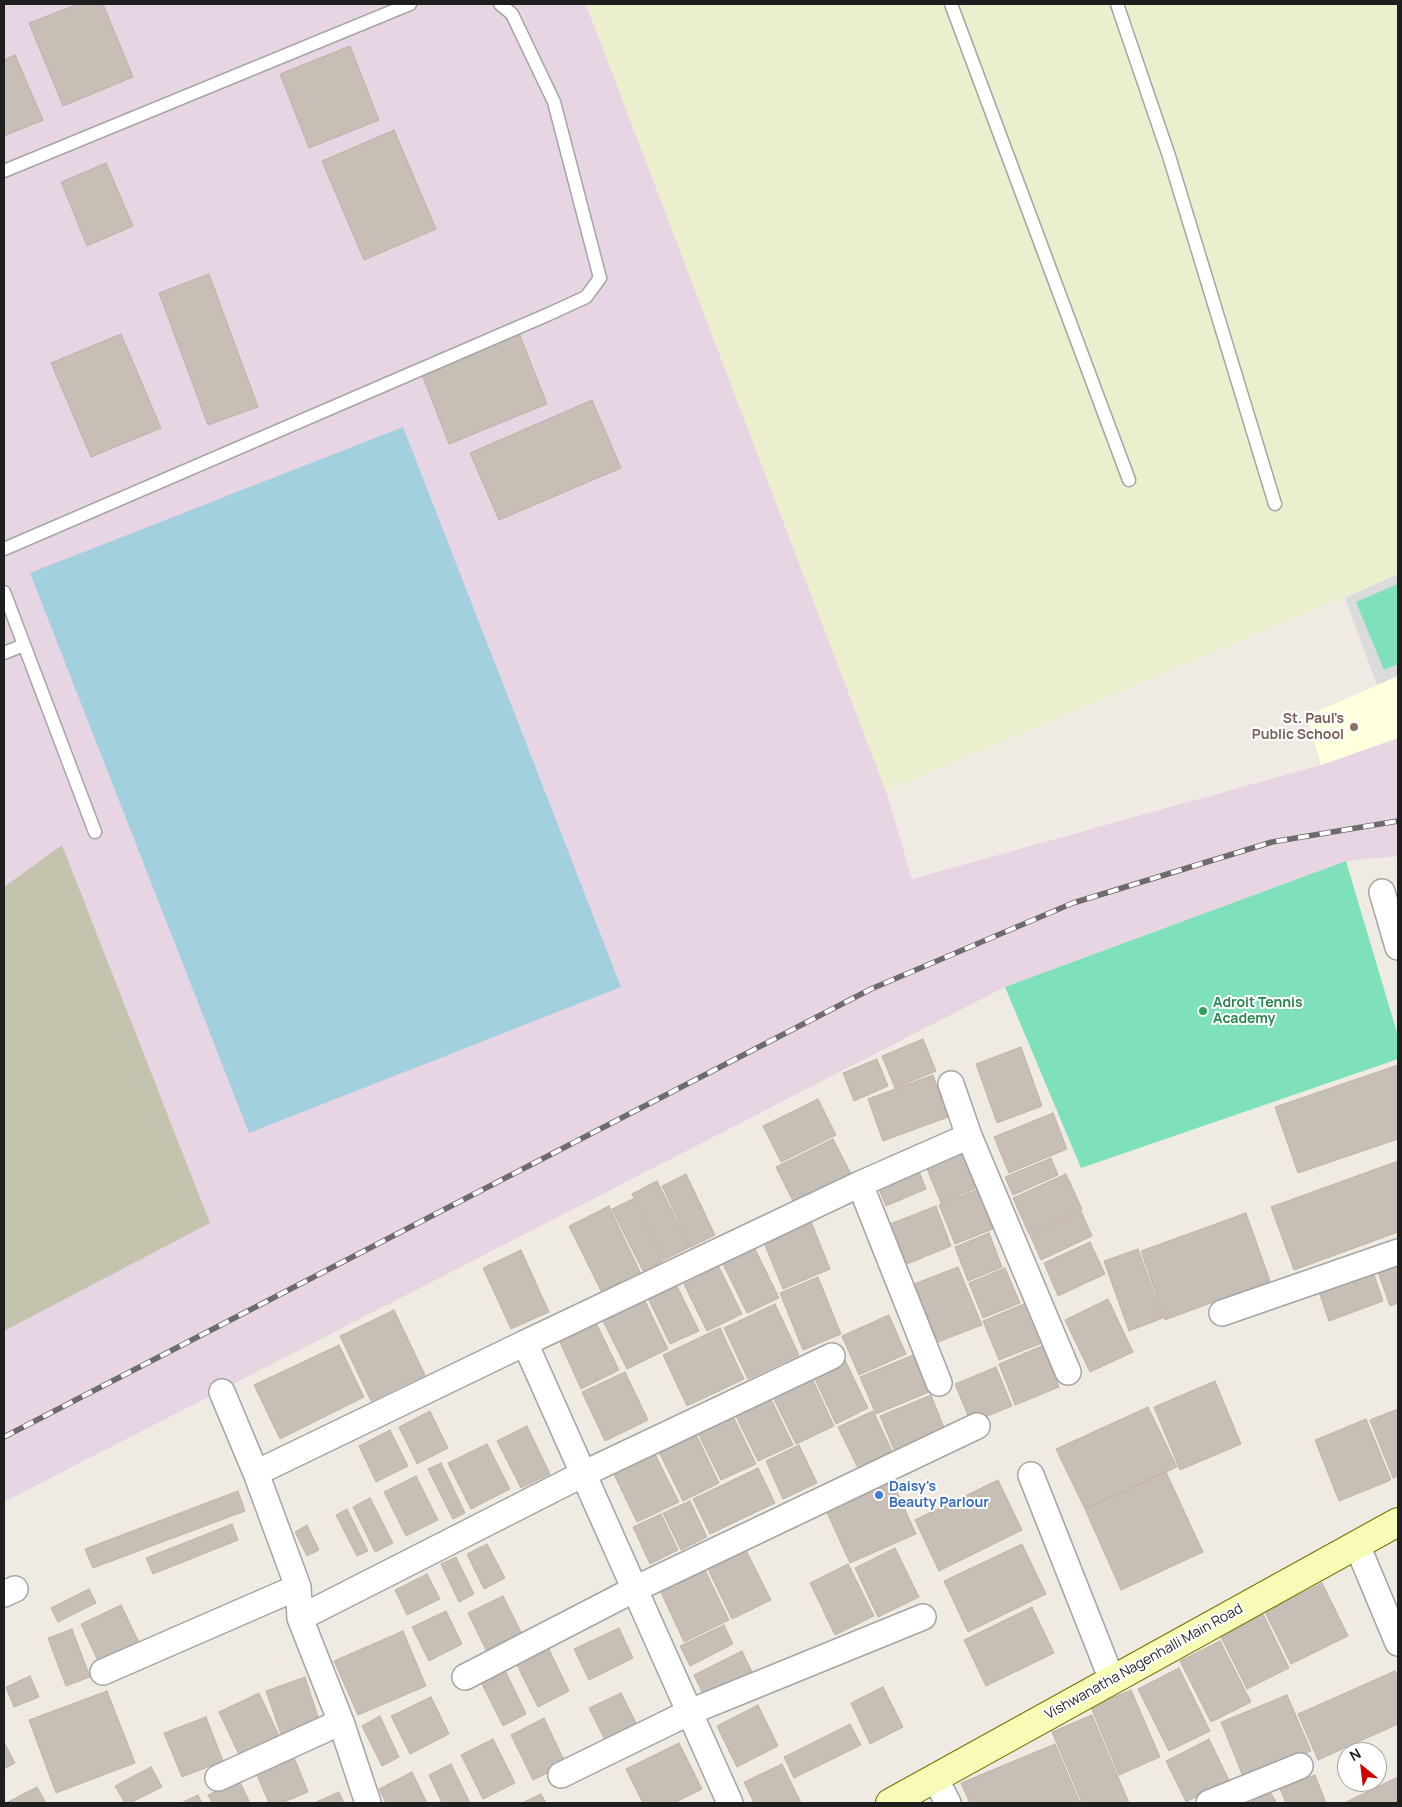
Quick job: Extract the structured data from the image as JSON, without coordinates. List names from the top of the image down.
{
  "streets": {
    "street": ["Vishwanatha Nagenhalli Main Road"]
  },
  "places": ["St. Paul's Public School", "Adroit Tennis Academy", "Daisy's Beauty Parlour"],
  "north": "top left"
}
